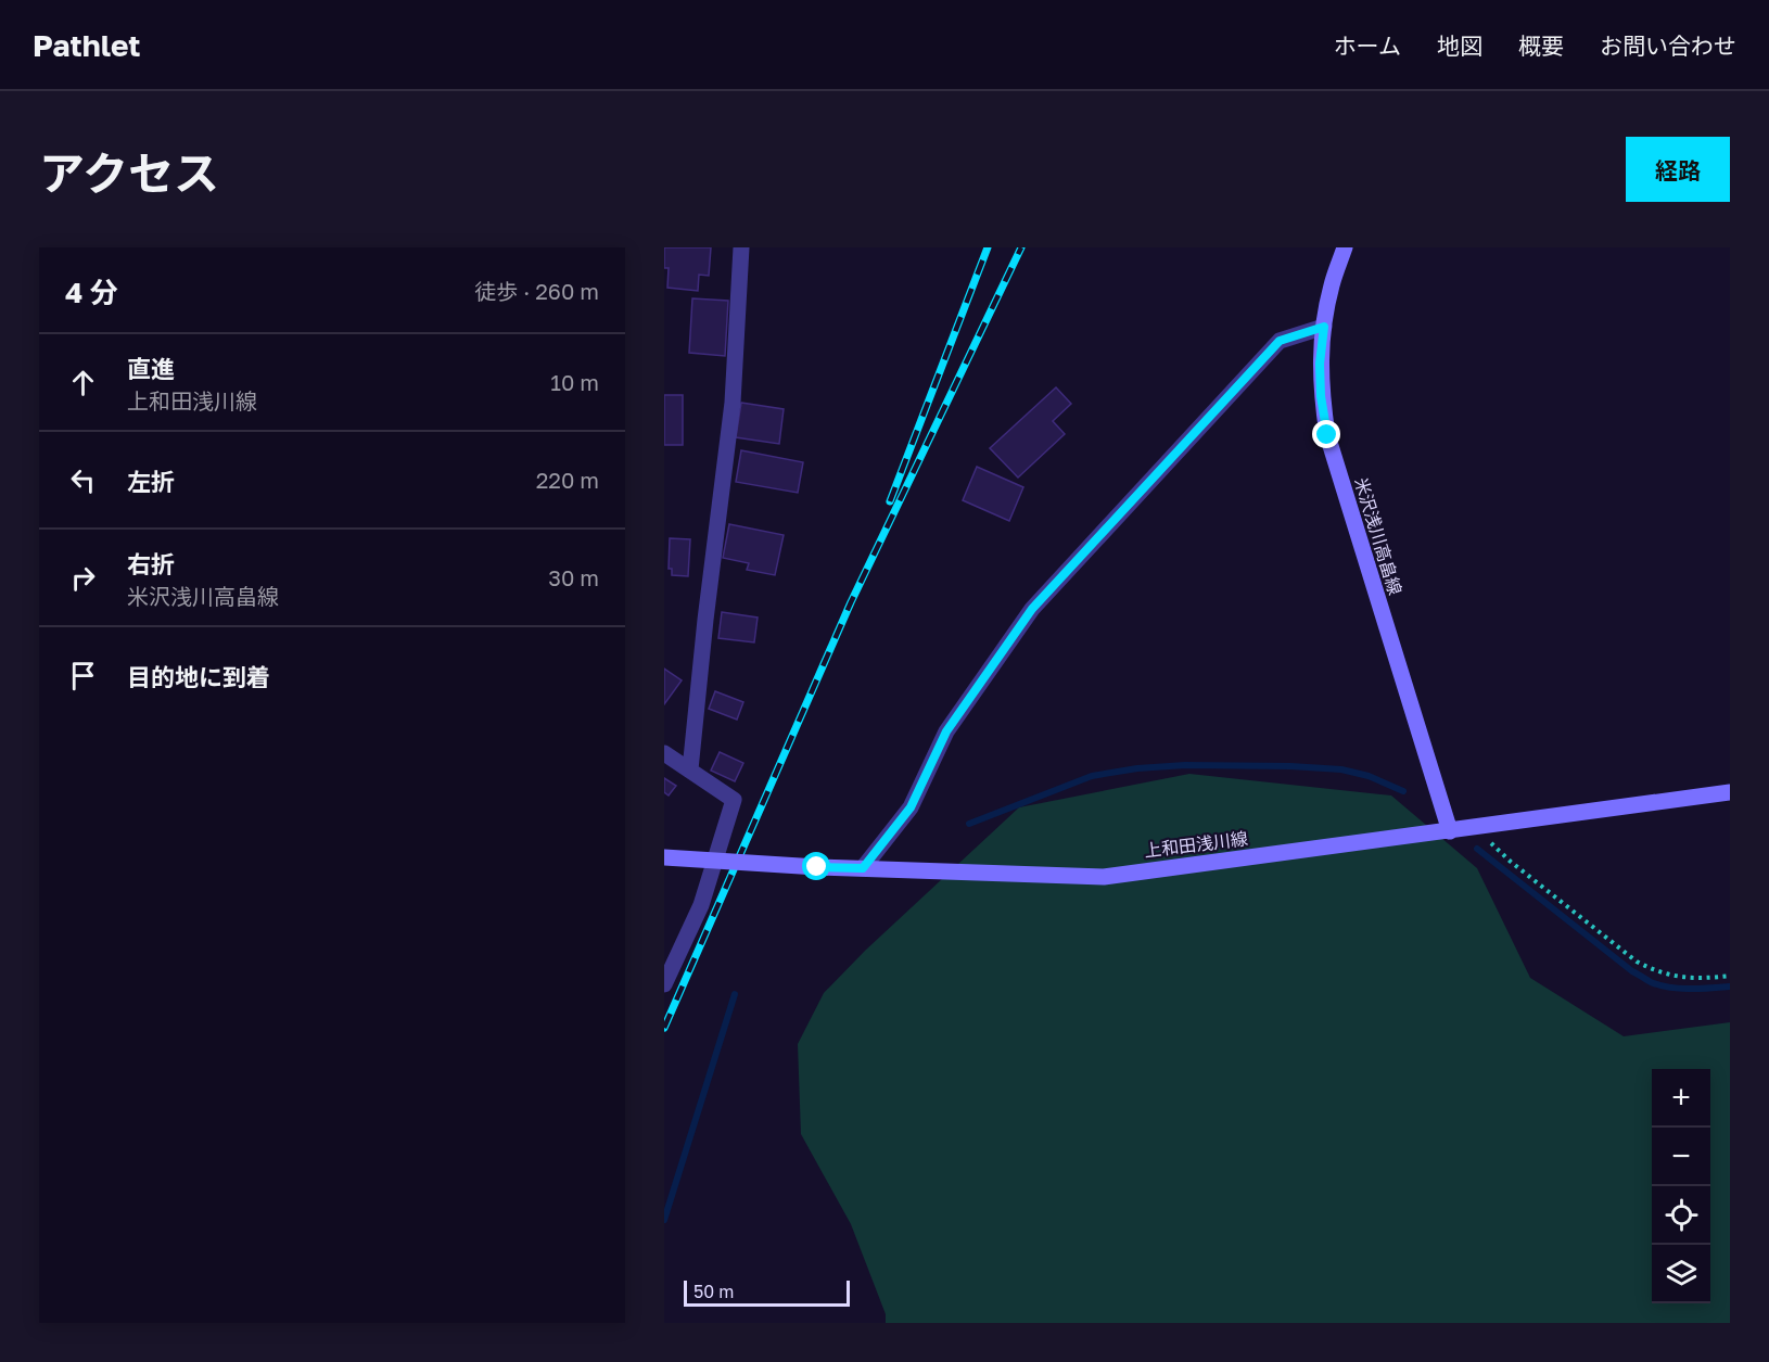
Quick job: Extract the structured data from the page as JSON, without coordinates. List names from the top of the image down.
{
  "streets": {
    "main road": ["米沢浅川高畠線", "上和田浅川線"]
  },
  "crossings": [
    ["米沢浅川高畠線", "上和田浅川線"]
  ],
  "scale_bar": "50 m",
  "page": {
    "header": "Pathlet",
    "nav": [
      "ホーム",
      "地図",
      "概要",
      "お問い合わせ"
    ],
    "title": "アクセス",
    "buttons": "経路",
    "heading": ["4 分", "徒歩 · 260 m"],
    "list": [
      ["直進", "上和田浅川線", "10 m"],
      ["左折", "220 m"],
      ["右折", "米沢浅川高畠線", "30 m"],
      "目的地に到着"
    ],
    "map_buttons": ["+", "−"],
    "scale": "50 m"
  }
}
